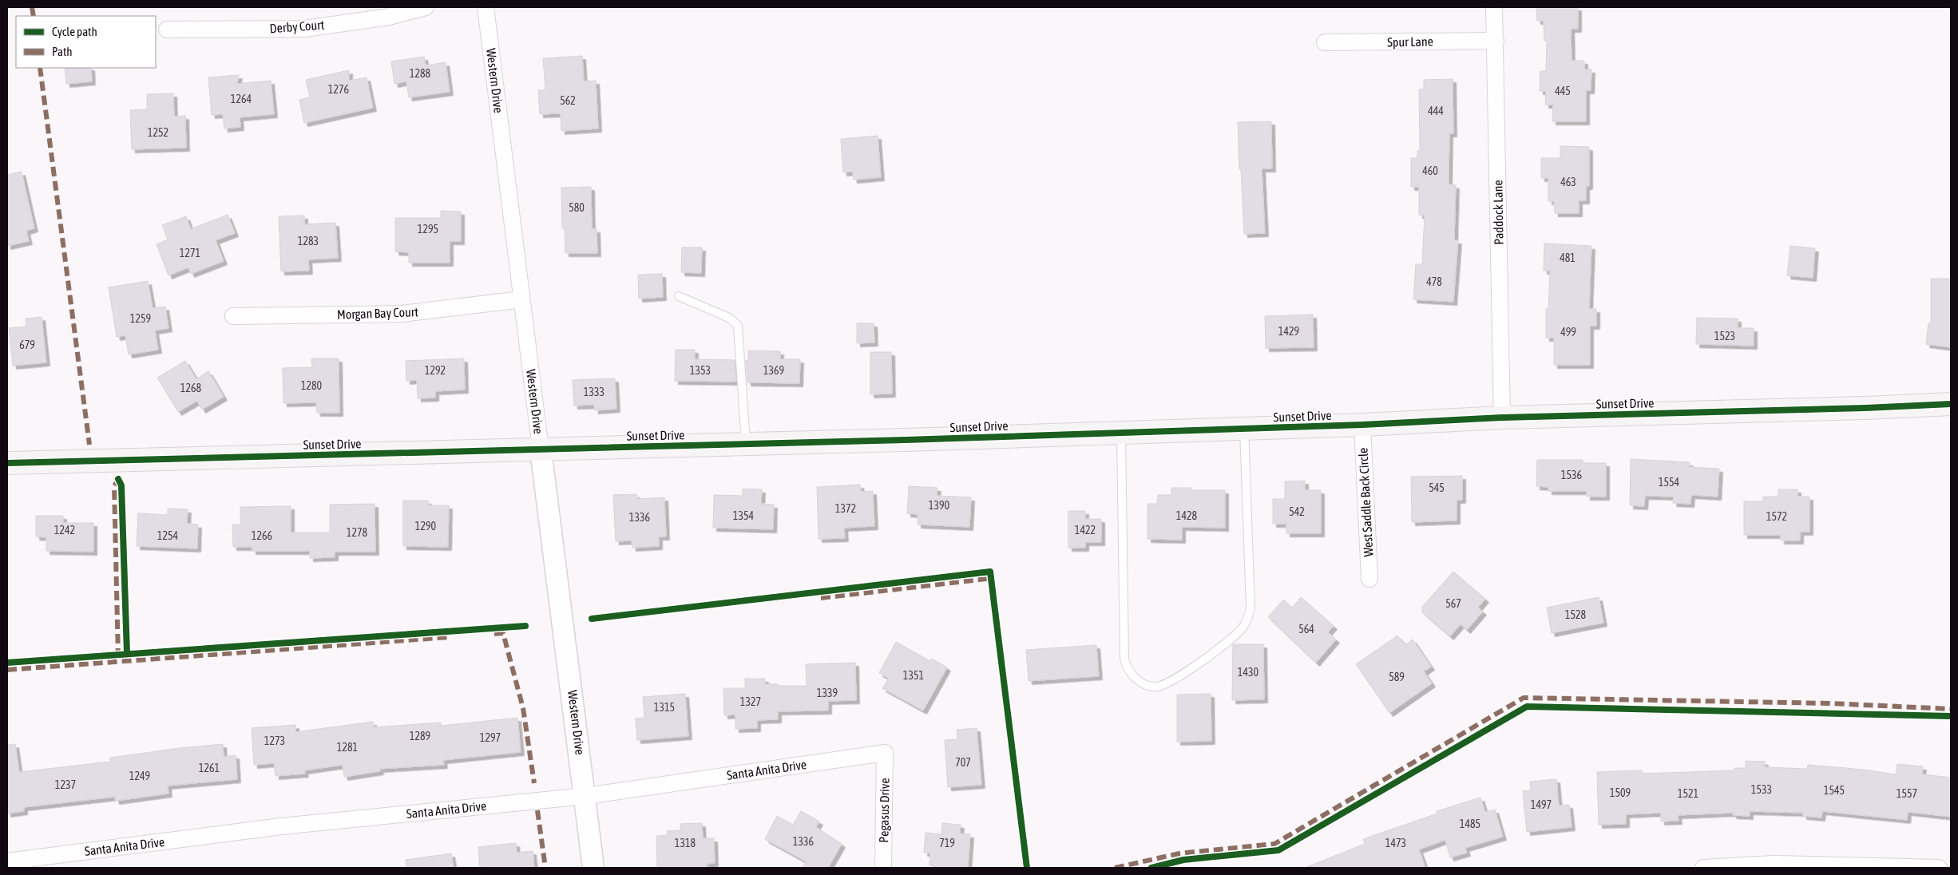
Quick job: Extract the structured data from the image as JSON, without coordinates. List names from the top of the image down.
{
  "streets": {
    "main road": ["Sunset Drive"],
    "street": [
      "Derby Court",
      "Spur Lane",
      "Western Drive",
      "Paddock Lane",
      "Morgan Bay Court",
      "West Saddle Back Circle",
      "Santa Anita Drive",
      "Pegasus Drive"
    ]
  },
  "crossings": [
    ["Spur Lane", "Paddock Lane"],
    ["Western Drive", "Morgan Bay Court"],
    ["Western Drive", "Sunset Drive"],
    ["Western Drive", "Santa Anita Drive"],
    ["Paddock Lane", "Sunset Drive"],
    ["Sunset Drive", "West Saddle Back Circle"],
    ["Santa Anita Drive", "Pegasus Drive"]
  ],
  "house_numbers": [
    "1288",
    "1276",
    "445",
    "1264",
    "562",
    "444",
    "1252",
    "460",
    "463",
    "580",
    "1295",
    "1283",
    "1271",
    "481",
    "478",
    "1259",
    "1429",
    "499",
    "1523",
    "679",
    "1292",
    "1353",
    "1369",
    "1280",
    "1268",
    "1333",
    "1536",
    "1554",
    "545",
    "1390",
    "1372",
    "542",
    "1354",
    "1428",
    "1572",
    "1336",
    "1290",
    "1242",
    "1422",
    "1278",
    "1254",
    "1266",
    "567",
    "1528",
    "564",
    "1430",
    "1351",
    "589",
    "1339",
    "1327",
    "1315",
    "1289",
    "1297",
    "1273",
    "1281",
    "707",
    "1261",
    "1249",
    "1237",
    "1533",
    "1545",
    "1509",
    "1521",
    "1557",
    "1497",
    "1485",
    "1336",
    "1318",
    "719",
    "1473"
  ],
  "legend": ["Cycle path", "Path"]
}
